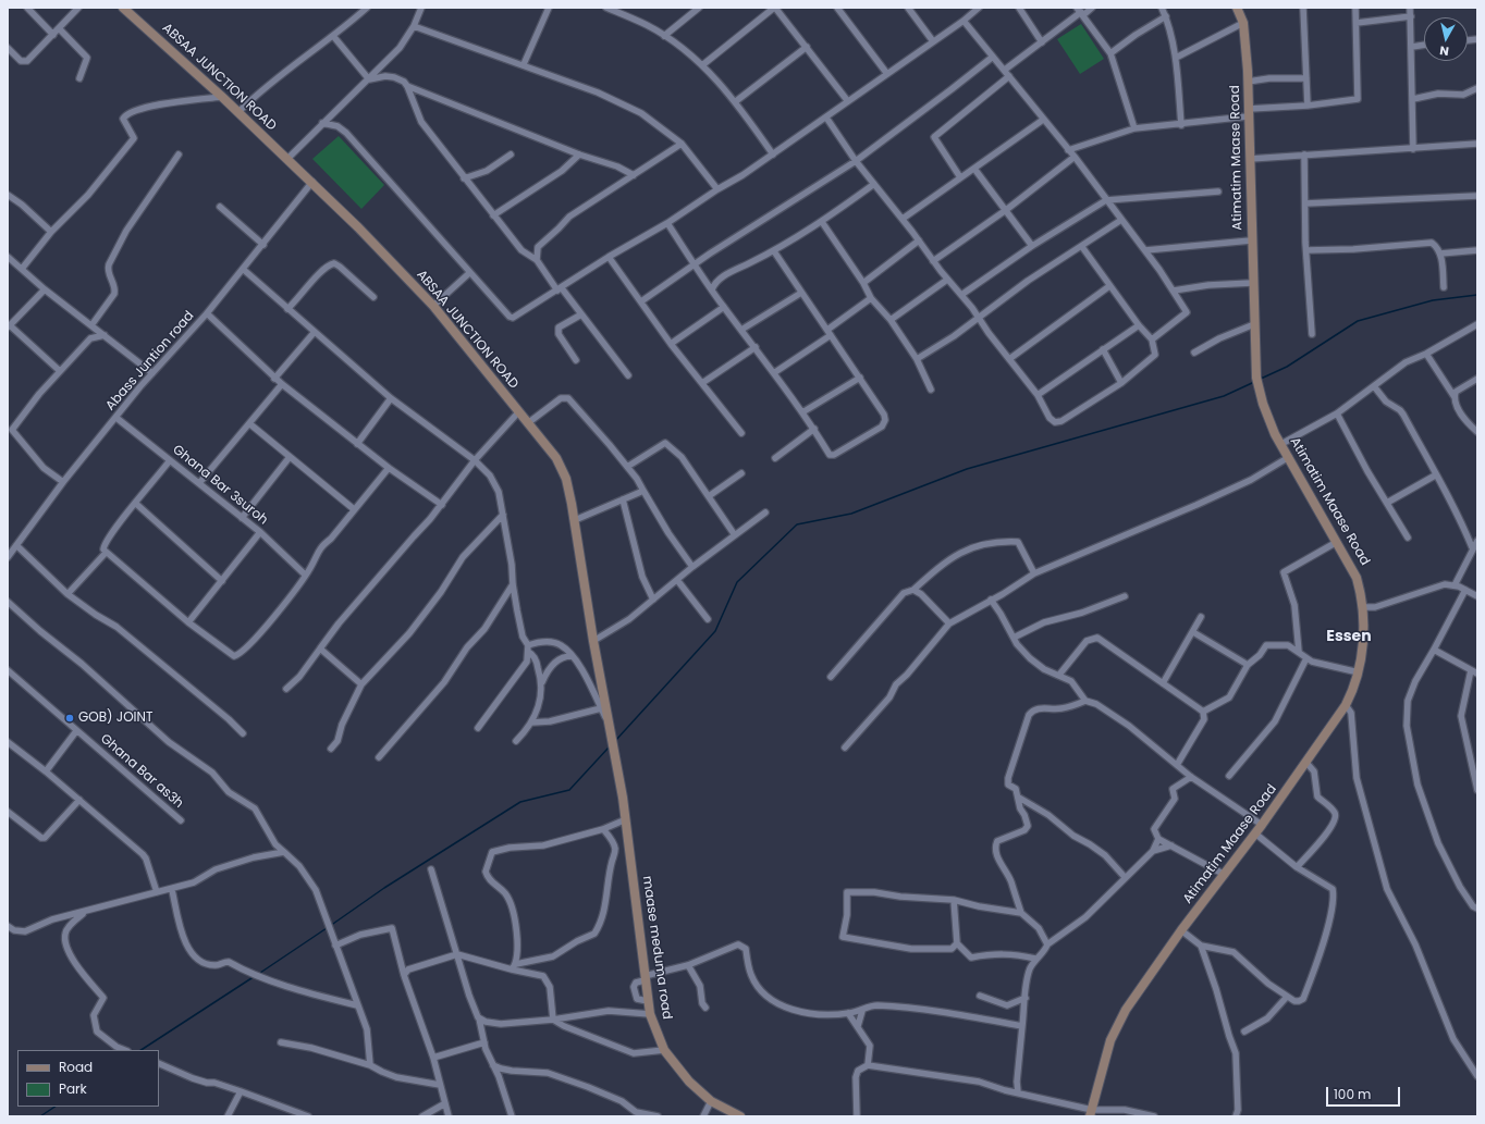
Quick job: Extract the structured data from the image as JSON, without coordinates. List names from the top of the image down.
{
  "streets": {
    "street": [
      "ABSAA JUNCTION ROAD",
      "Atimatim Maase Road",
      "Abass Juntion road",
      "Ghana Bar 3suroh",
      "Ghana Bar as3h",
      "maase meduma road"
    ]
  },
  "crossings": [
    ["ABSAA JUNCTION ROAD", "Abass Juntion road"],
    ["ABSAA JUNCTION ROAD", "maase meduma road"],
    ["Abass Juntion road", "Ghana Bar 3suroh"]
  ],
  "districts": ["Essen"],
  "places": ["GOB) JOINT"],
  "legend": ["Road", "Park"],
  "scale_bar": "100 m",
  "north": "bottom"
}
